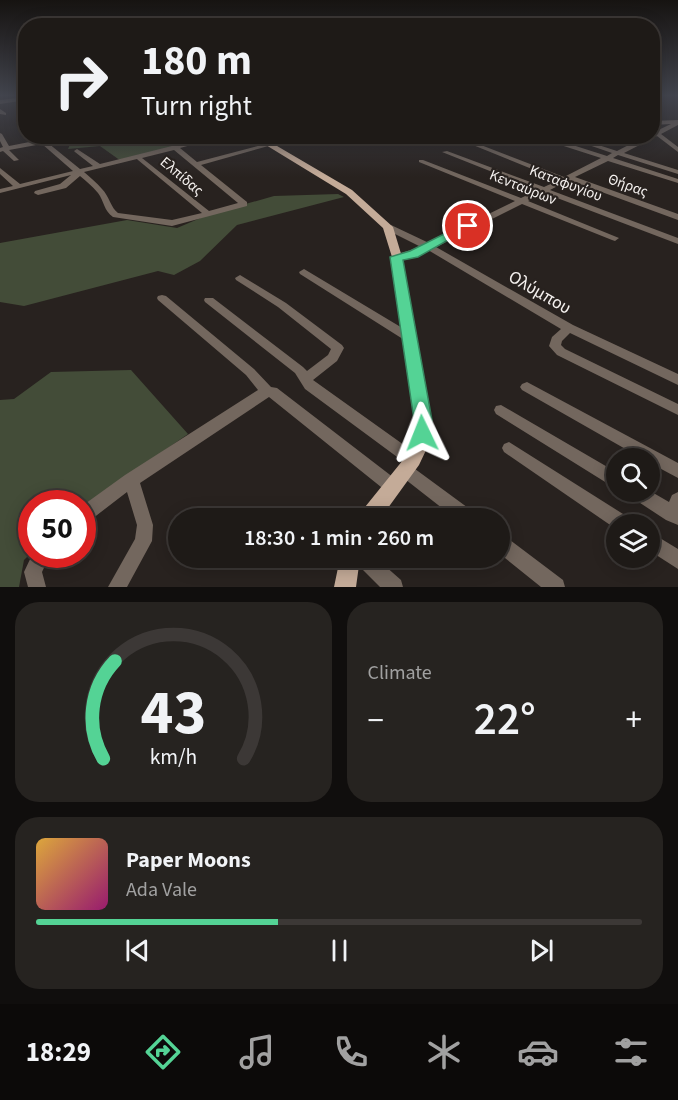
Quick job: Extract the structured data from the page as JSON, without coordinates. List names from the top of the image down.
{
  "streets": {
    "street": [
      "Ελπίδας",
      "Καταφυγίου",
      "Θήρας",
      "Κενταύρων",
      "Ολύμπου"
    ]
  },
  "page": {
    "turn": ["180 m", "Turn right"],
    "limit": "50",
    "trip": "18:30 · 1 min · 260 m",
    "tile": "Climate",
    "heat": ["−", "22°", "+"],
    "song": ["Paper Moons", "Ada Vale"],
    "tabs": "18:29",
    "gauge": ["43", "km/h"]
  }
}
